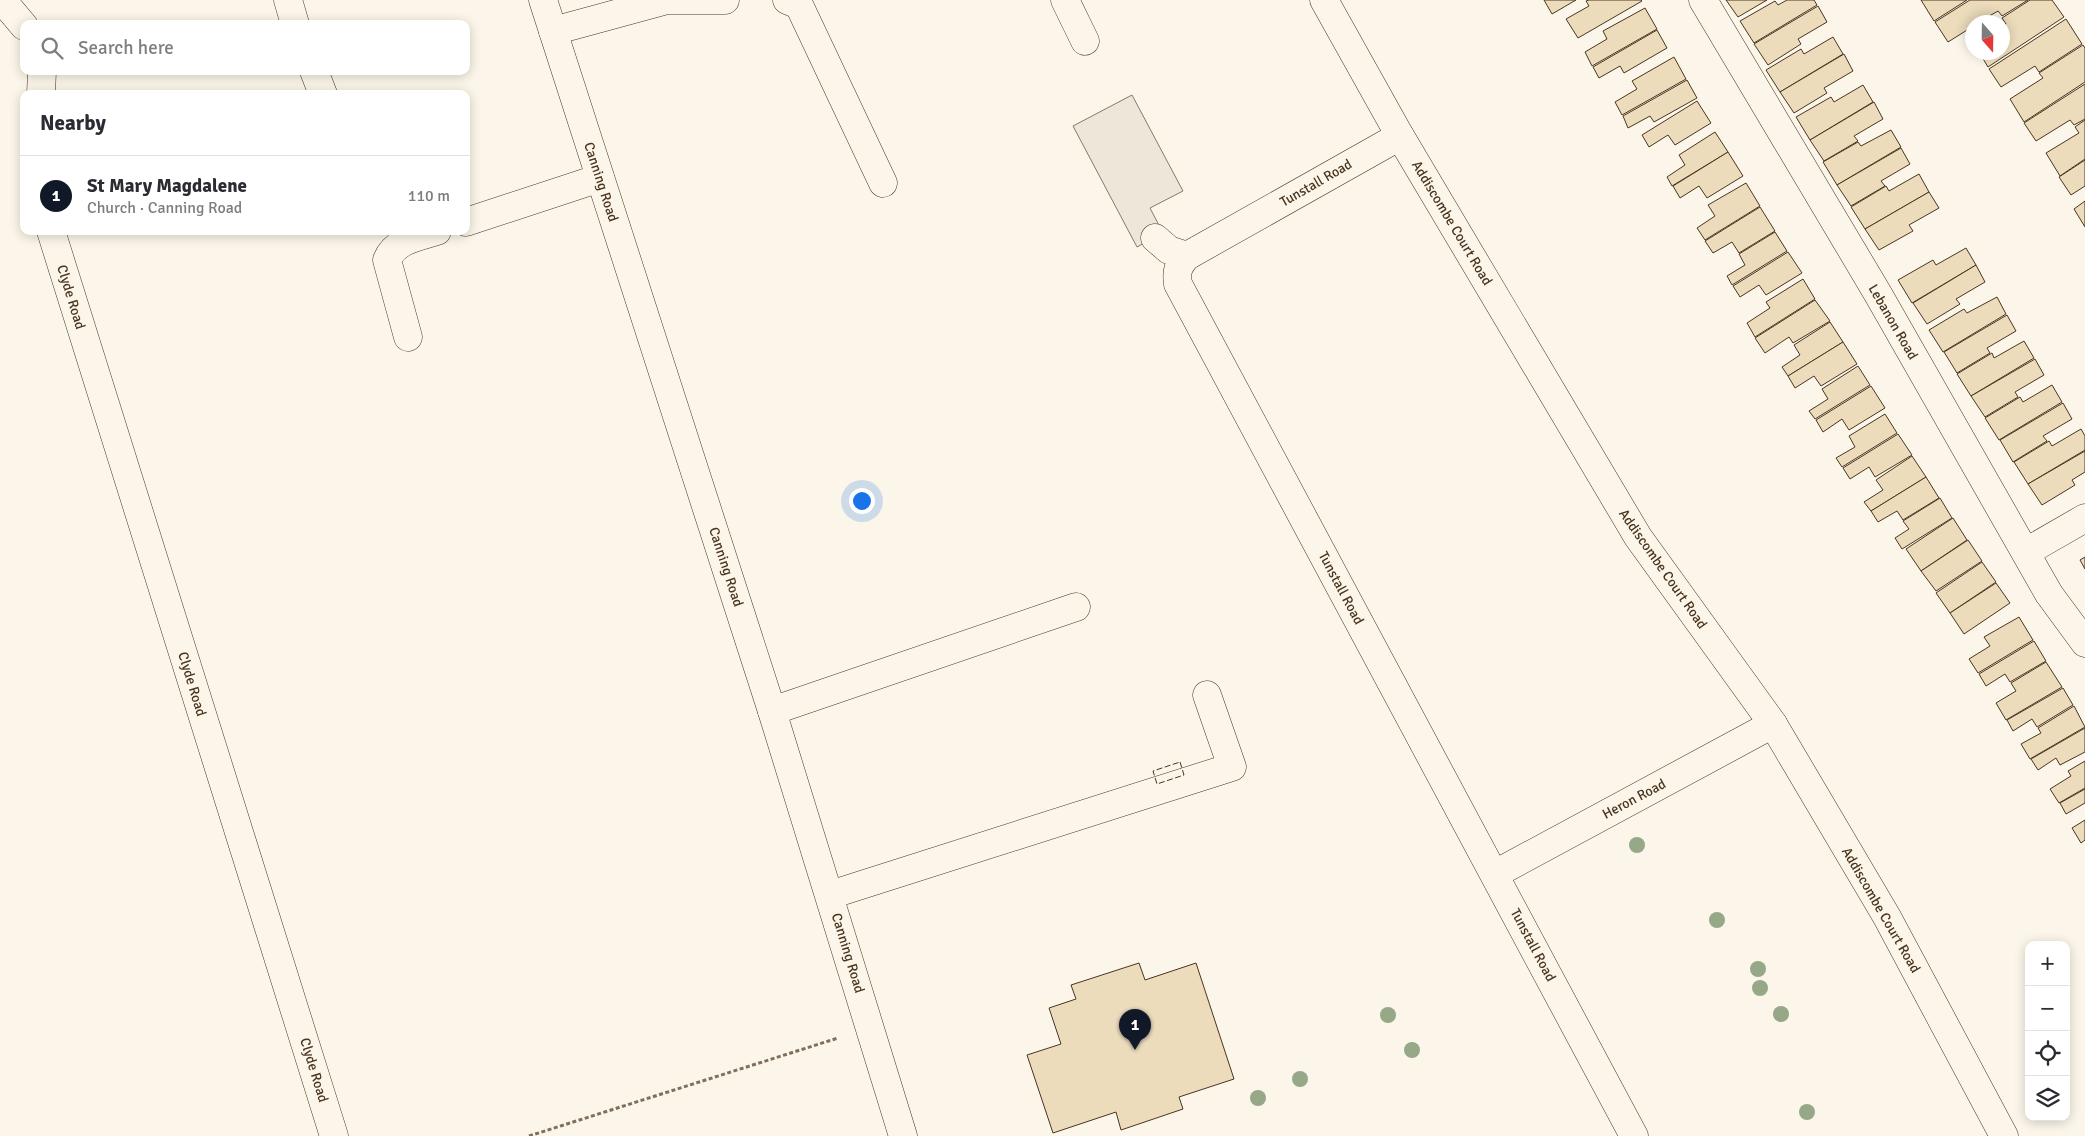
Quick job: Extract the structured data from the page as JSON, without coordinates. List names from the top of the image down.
{
  "streets": {
    "street": [
      "Canning Road",
      "Tunstall Road",
      "Addiscombe Court Road",
      "Clyde Road",
      "Lebanon Road",
      "Heron Road"
    ]
  },
  "crossings": [
    ["Tunstall Road", "Addiscombe Court Road"],
    ["Tunstall Road", "Heron Road"],
    ["Addiscombe Court Road", "Heron Road"]
  ],
  "north": "bottom",
  "page": {
    "search": "Search here",
    "heading": "Nearby",
    "list": [
      {
        "mark": "1",
        "name": "St Mary Magdalene",
        "note": "Church · Canning Road",
        "value": "110 m"
      }
    ],
    "map_buttons": ["+", "−"],
    "pins": "1"
  }
}
